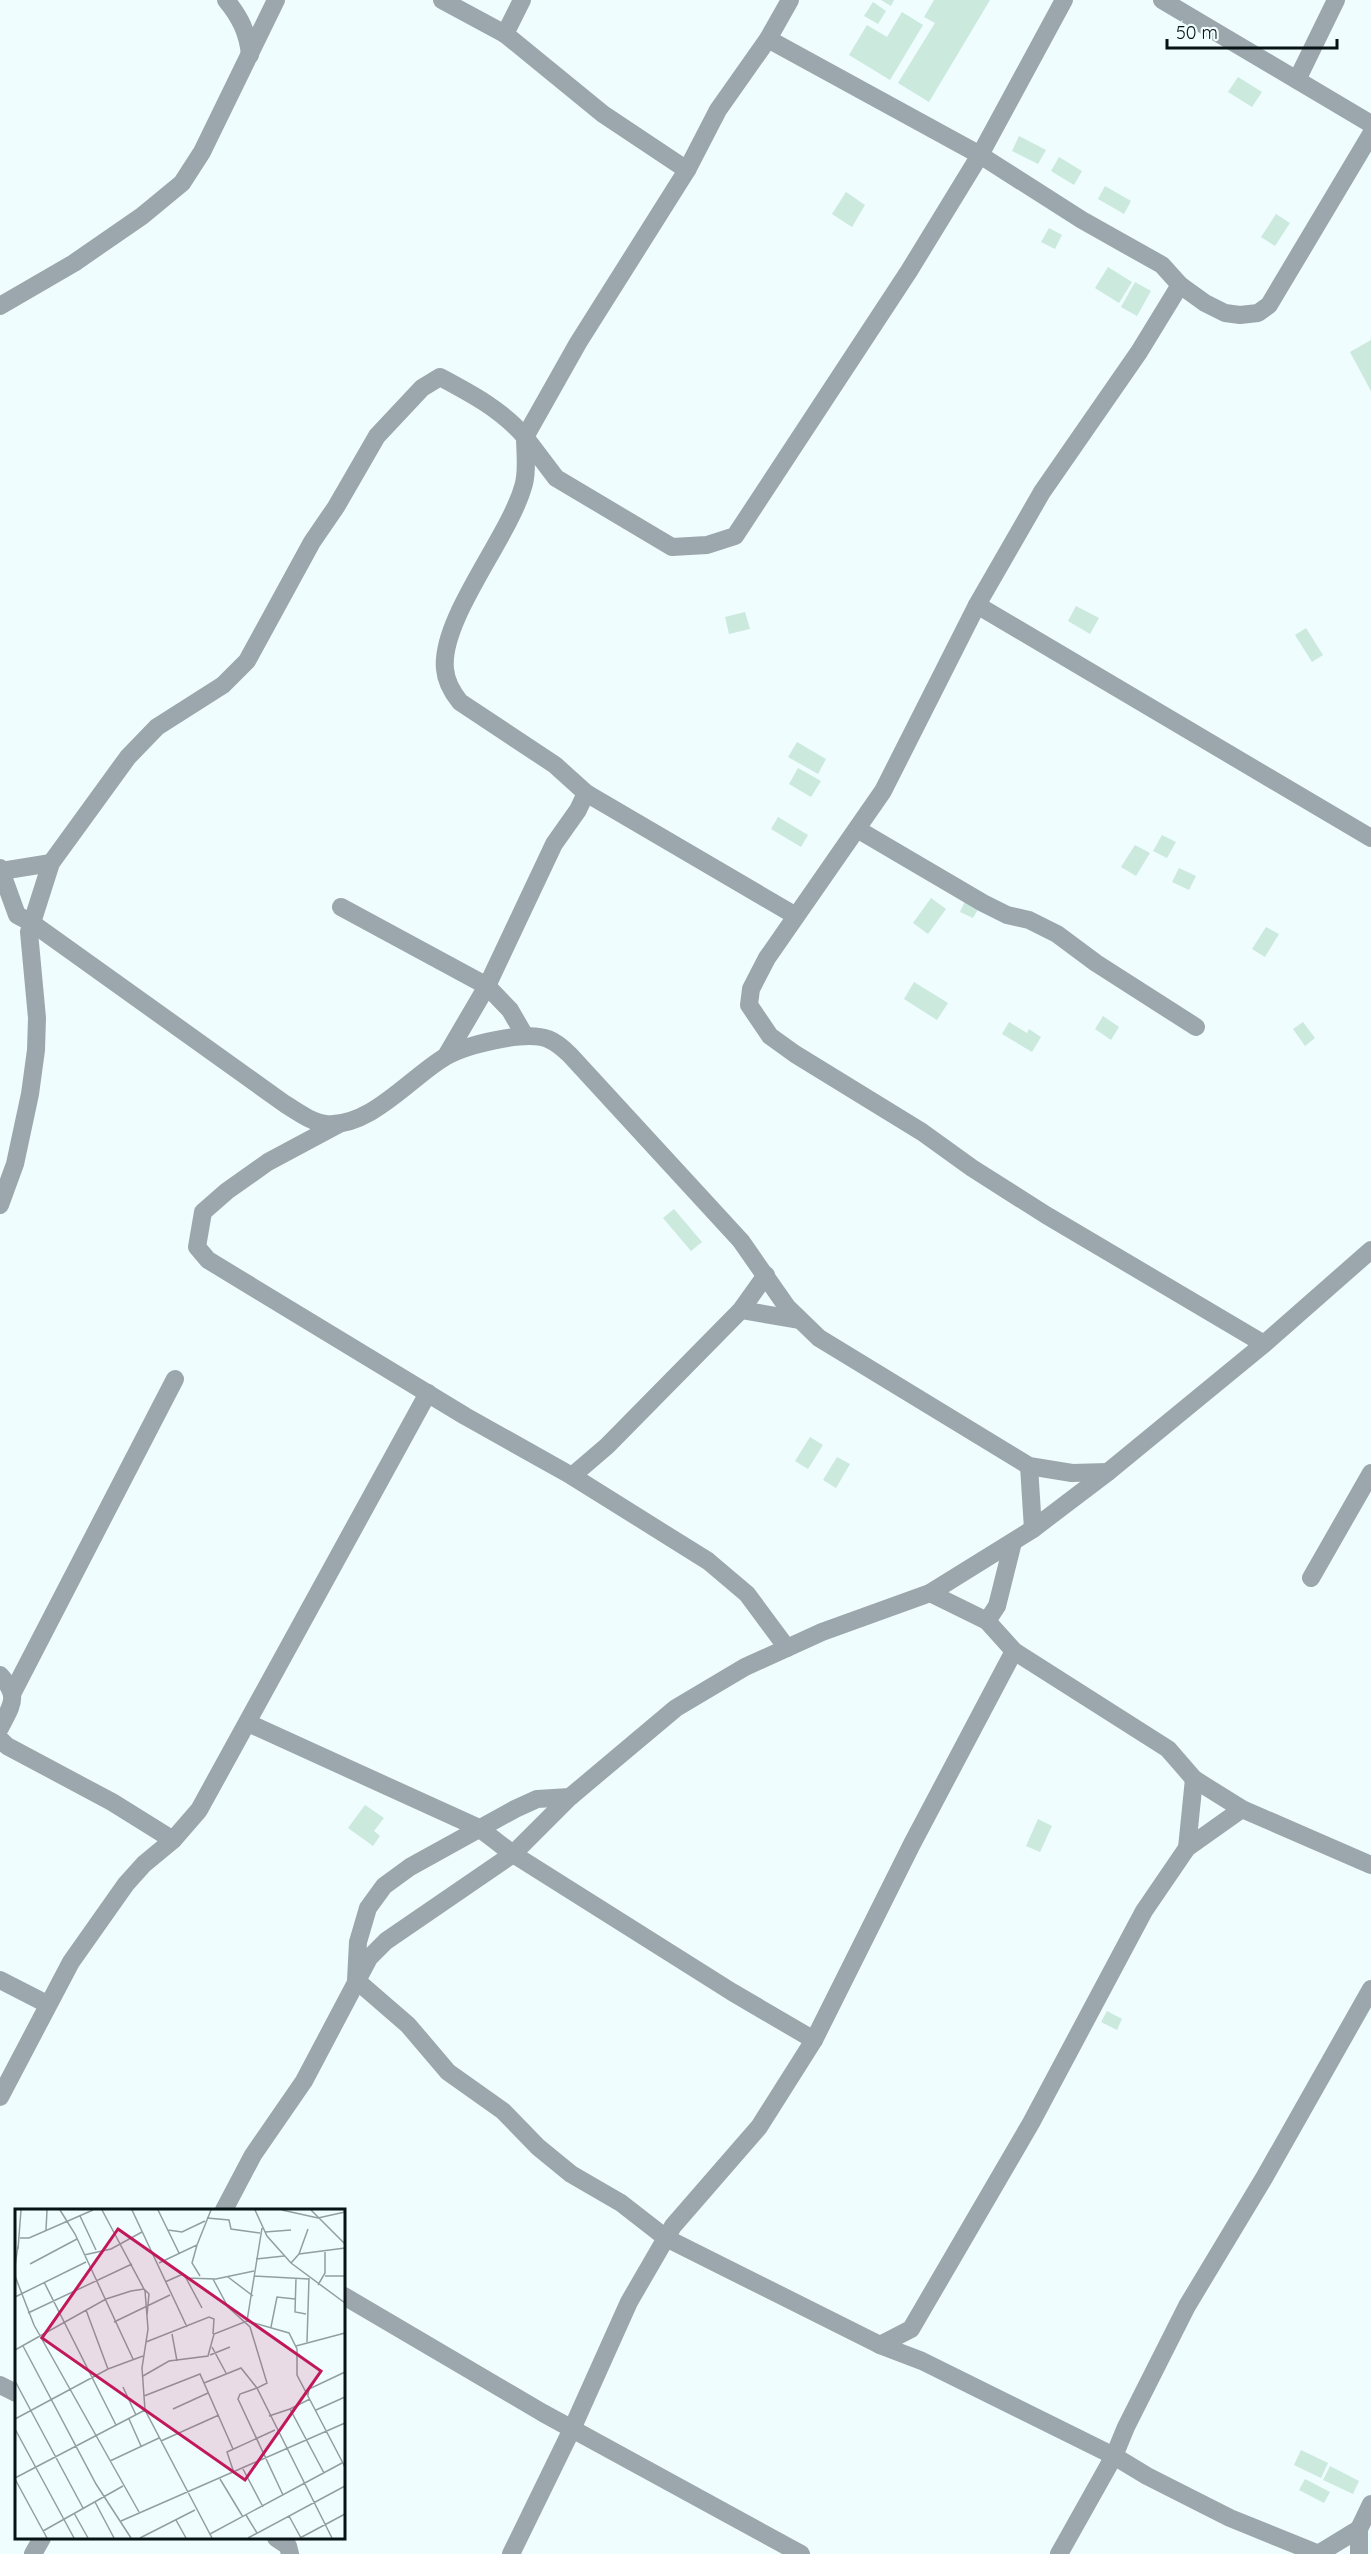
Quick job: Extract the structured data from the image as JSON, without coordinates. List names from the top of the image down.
{
  "scale_bar": "50 m"
}
